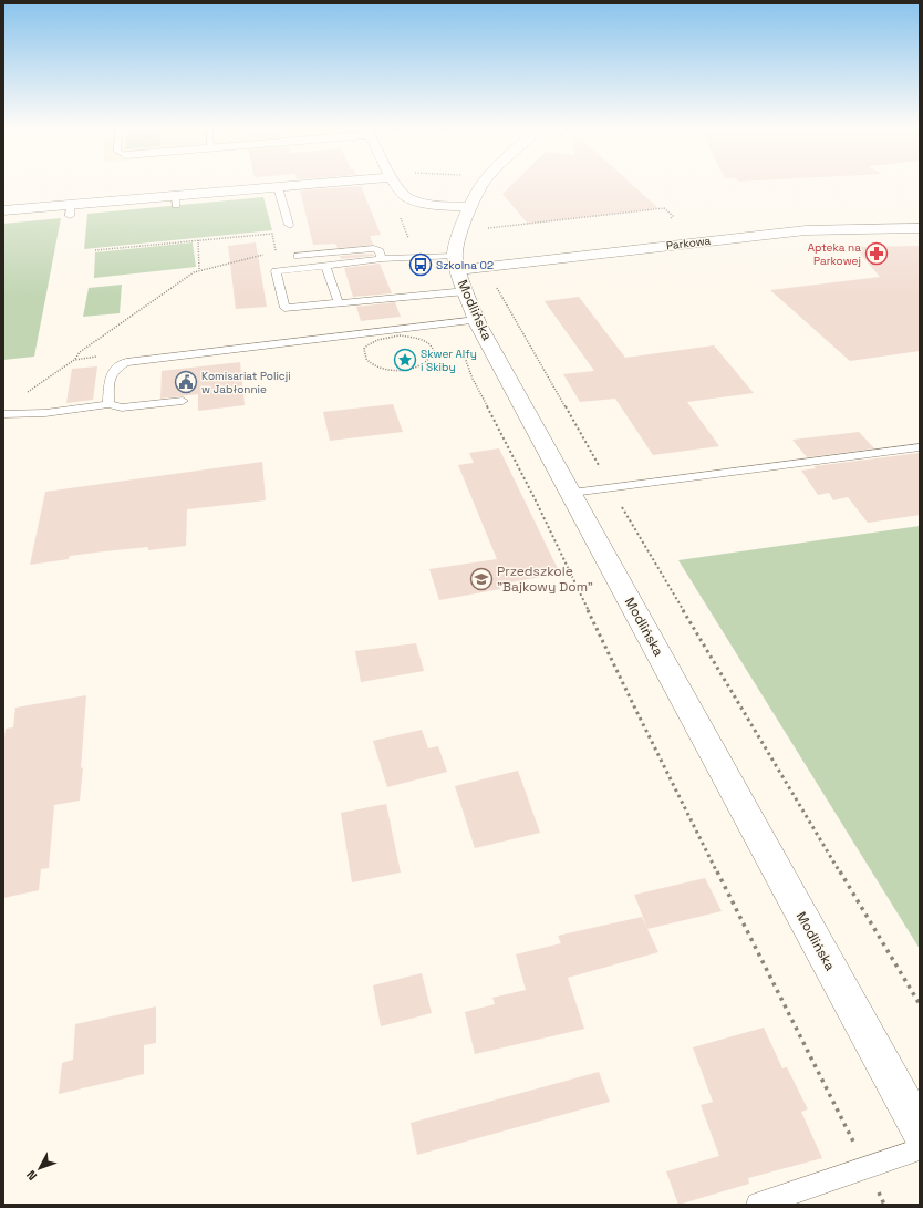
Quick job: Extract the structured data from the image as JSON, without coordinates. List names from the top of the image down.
{
  "streets": {
    "street": ["Parkowa", "Modlińska"]
  },
  "crossings": [
    ["Parkowa", "Modlińska"]
  ],
  "places": {
    "pharmacy": ["Apteka na Parkowej"],
    "bus stop": ["Szkolna 02"],
    "place": ["Skwer Alfy i Skiby"],
    "public building": ["Komisariat Policji w Jabłonnie"],
    "school or university": ["Przedszkole \"Bajkowy Dom\""]
  },
  "north": "bottom left"
}
